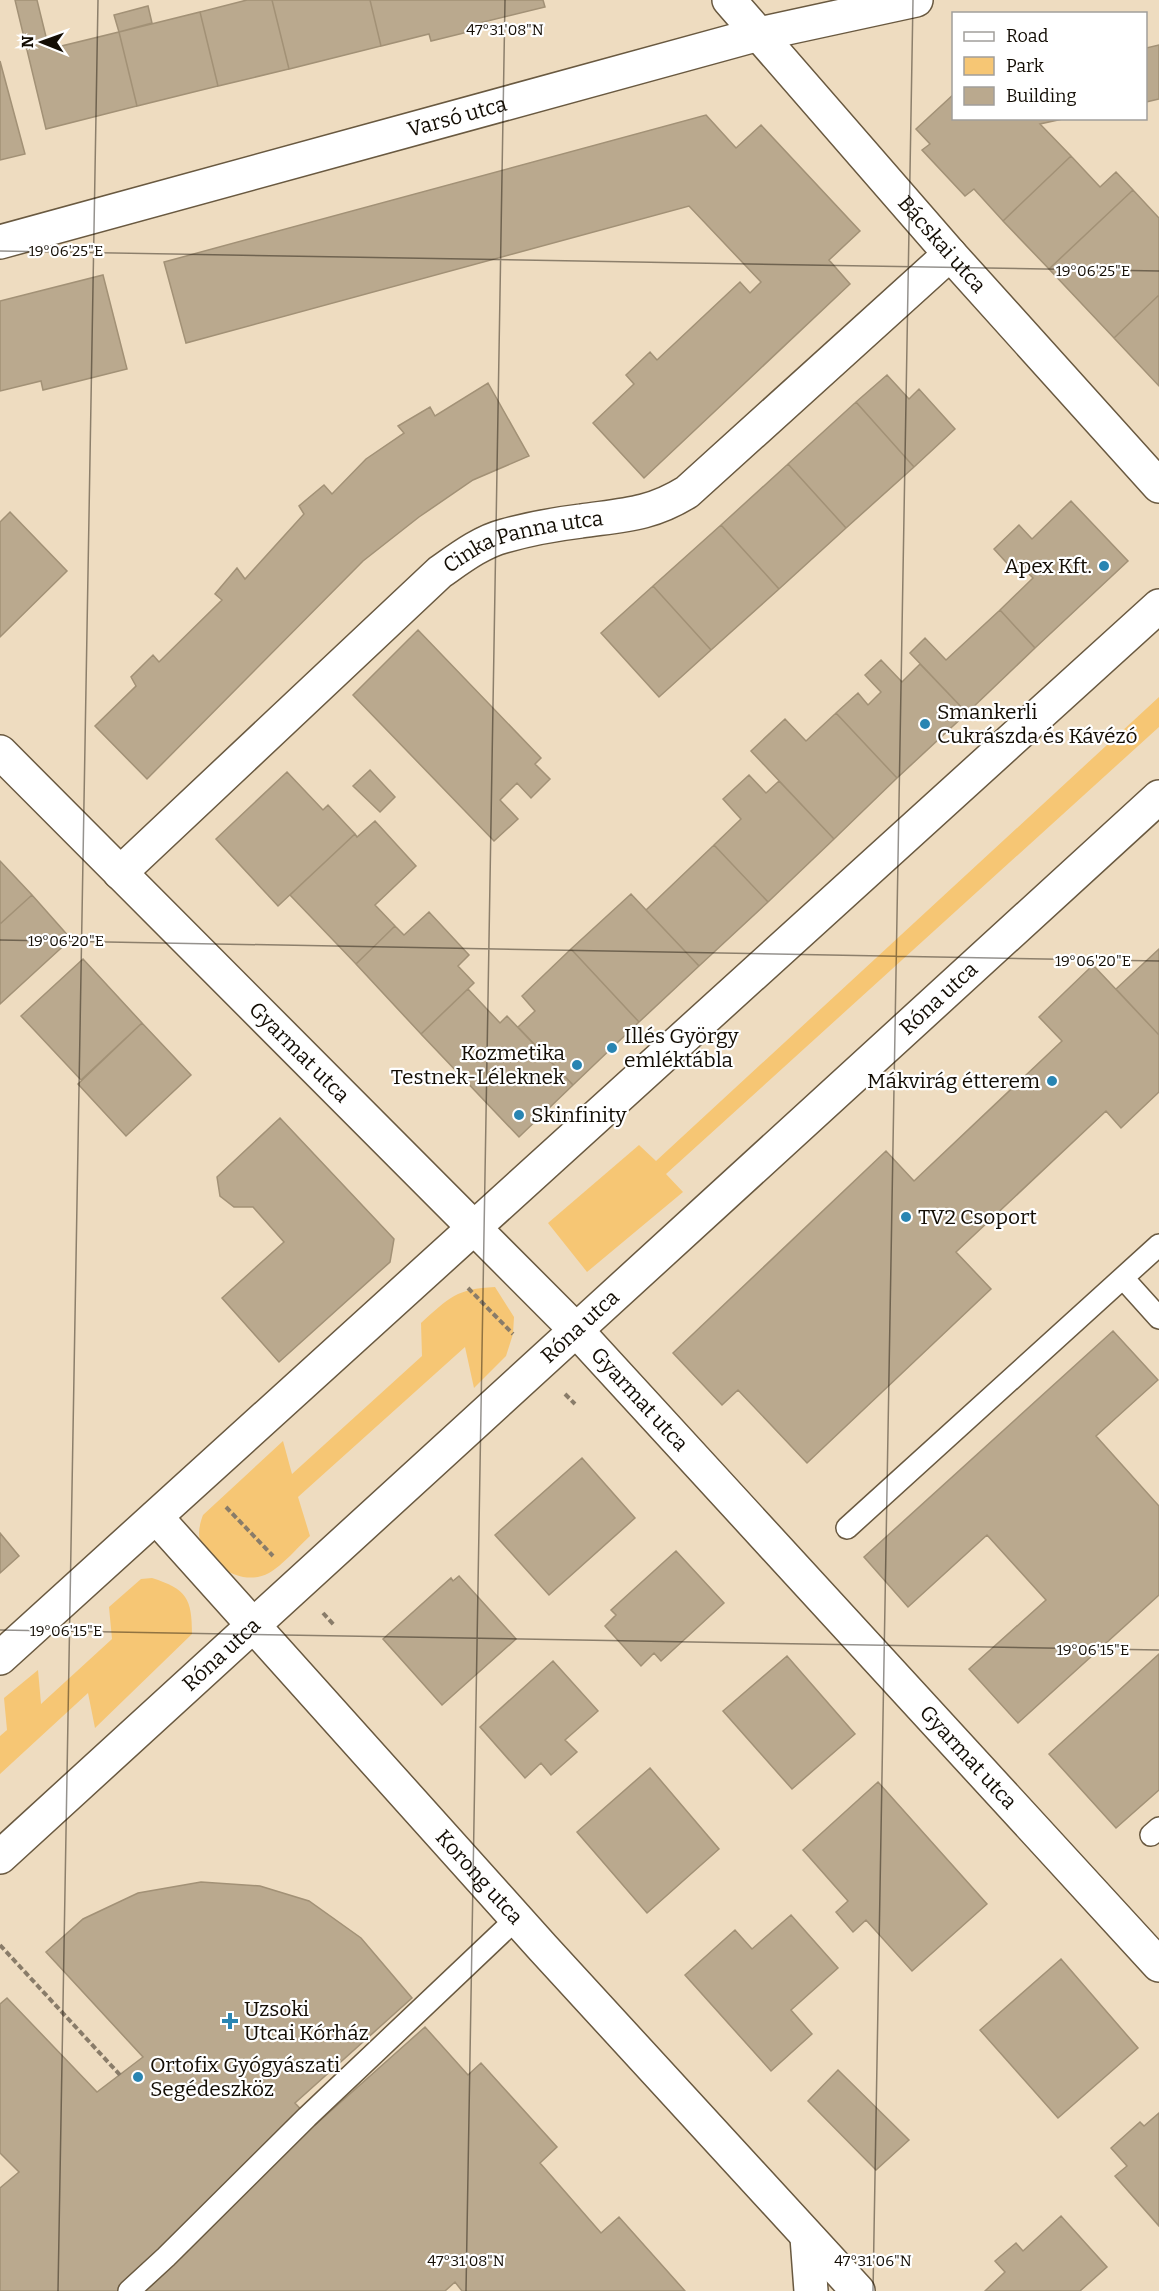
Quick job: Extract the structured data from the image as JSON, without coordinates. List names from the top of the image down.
{
  "streets": {
    "street": [
      "Varsó utca",
      "Bácskai utca",
      "Cinka Panna utca",
      "Róna utca",
      "Gyarmat utca",
      "Korong utca"
    ]
  },
  "crossings": [
    ["Varsó utca", "Bácskai utca"],
    ["Bácskai utca", "Cinka Panna utca"],
    ["Cinka Panna utca", "Gyarmat utca"],
    ["Róna utca", "Gyarmat utca"],
    ["Róna utca", "Korong utca"]
  ],
  "places": {
    "other": [
      "Apex Kft.",
      "Smankerli Cukrászda és Kávézó",
      "Illés György emléktábla",
      "Kozmetika Testnek-Léleknek",
      "Mákvirág étterem",
      "Skinfinity",
      "TV2 Csoport",
      "Ortofix Gyógyászati Segédeszköz"
    ],
    "health": ["Uzsoki Utcai Kórház"]
  },
  "legend": ["Road", "Park", "Building"],
  "north": "left",
  "coordinates": [
    "47°31'08\"N",
    "19°06'25\"E",
    "19°06'20\"E",
    "19°06'15\"E",
    "47°31'06\"N"
  ]
}
